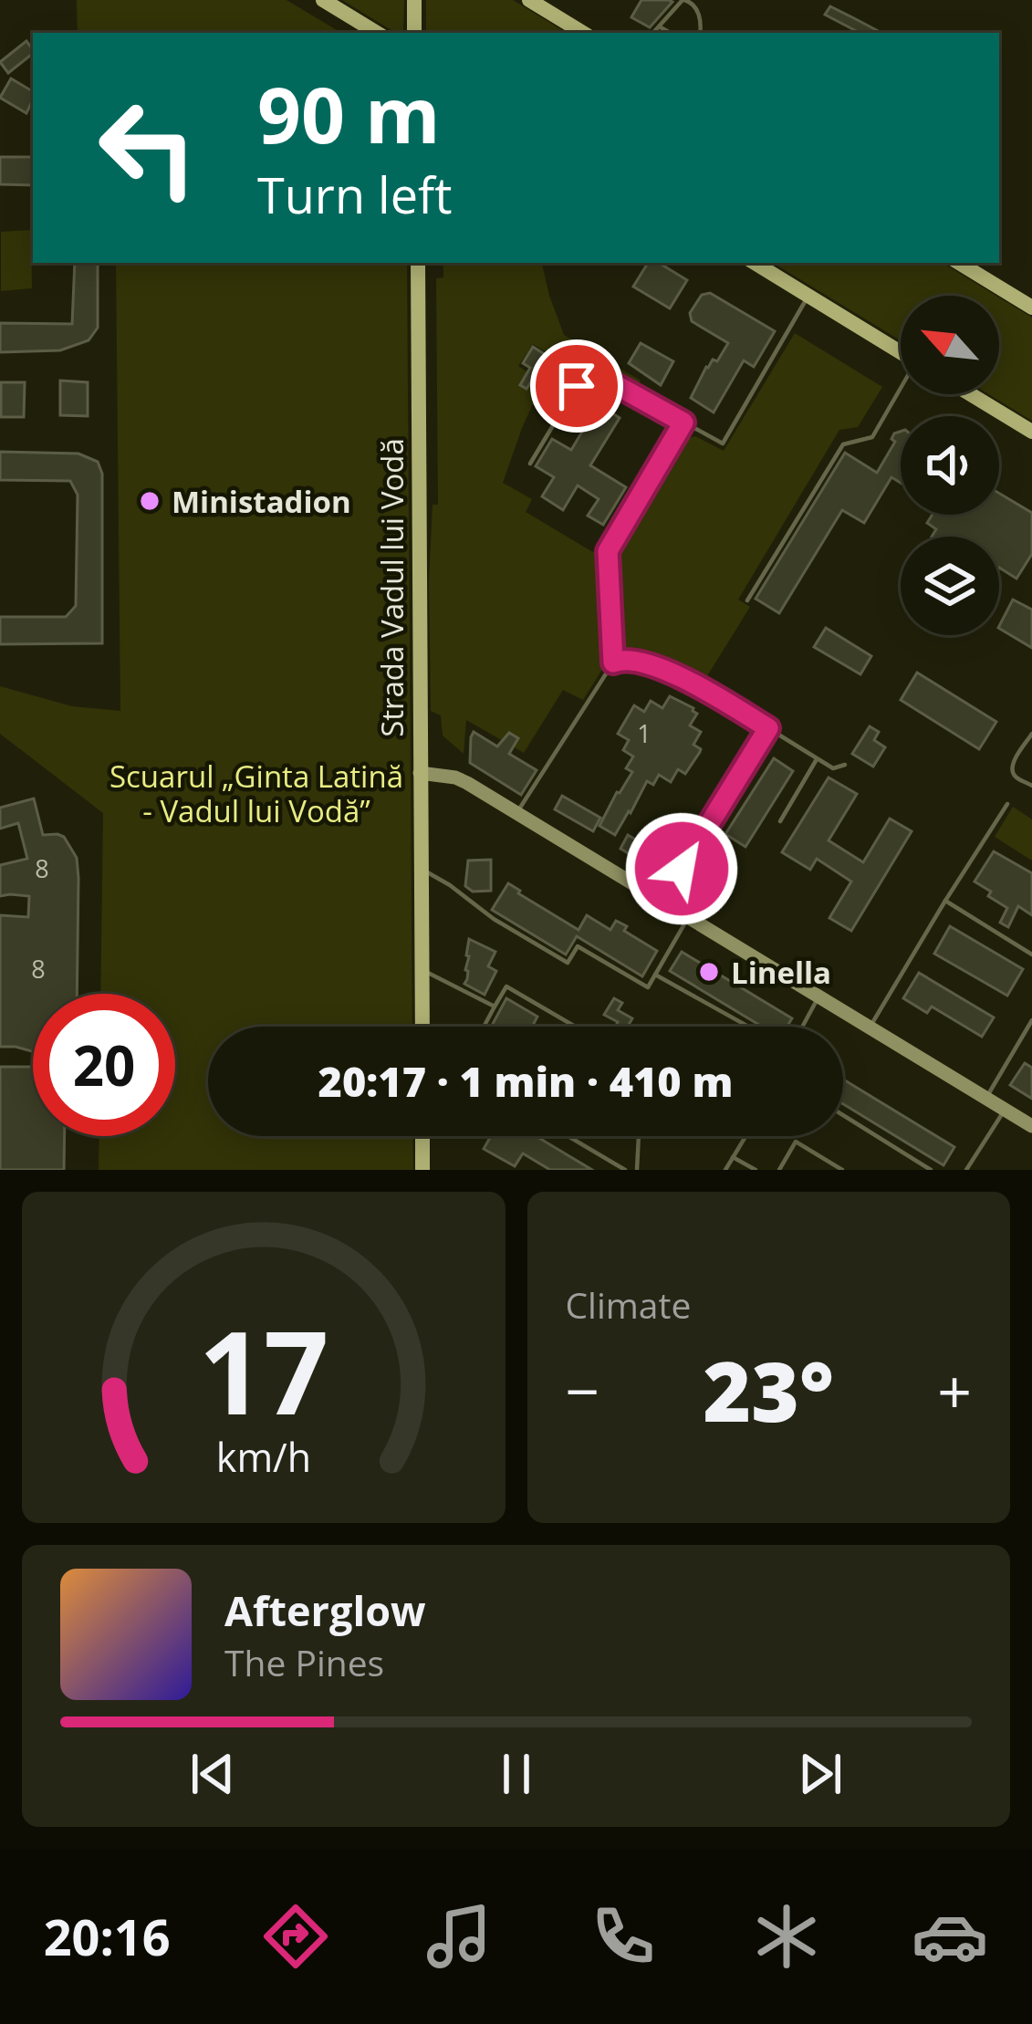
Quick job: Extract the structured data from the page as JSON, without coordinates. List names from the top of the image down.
{
  "streets": {
    "main road": ["Strada Vadul lui Vodă"]
  },
  "parks": ["Scuarul „Ginta Latină - Vadul lui Vodă”"],
  "places": ["Ministadion", "Linella"],
  "house_numbers": ["1", "8", "8"],
  "north": "top left",
  "page": {
    "turn": ["90 m", "Turn left"],
    "limit": "20",
    "trip": "20:17 · 1 min · 410 m",
    "tile": "Climate",
    "heat": ["−", "23°", "+"],
    "song": ["Afterglow", "The Pines"],
    "tabs": "20:16",
    "gauge": ["17", "km/h"]
  }
}
